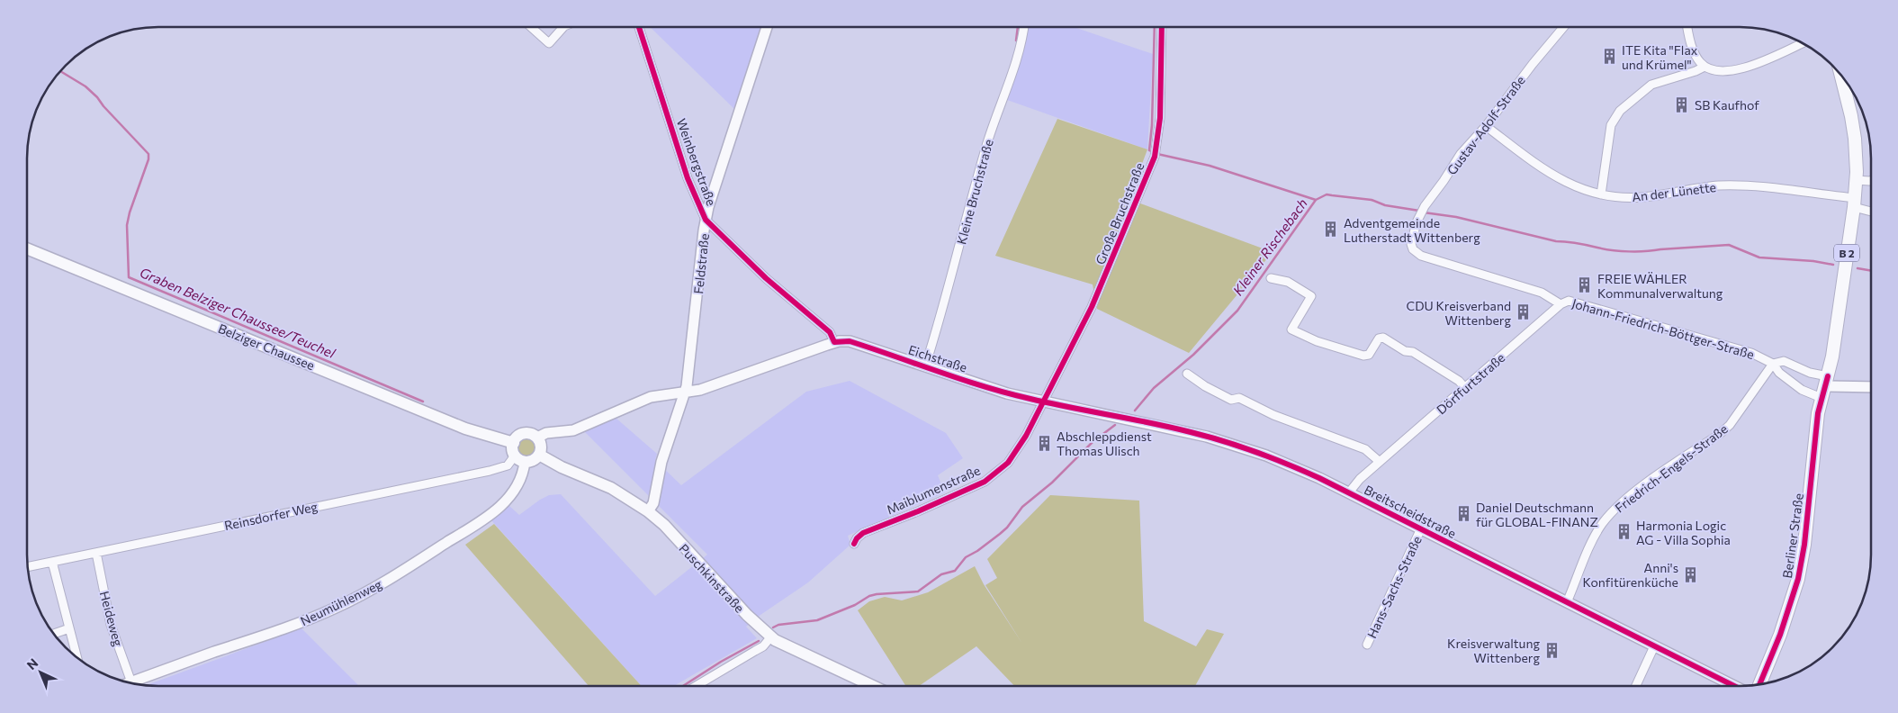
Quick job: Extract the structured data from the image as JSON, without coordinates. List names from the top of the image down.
{
  "streets": {
    "main road": [
      "B 2",
      "Belziger Chaussee",
      "Berliner Straße",
      "Puschkinstraße"
    ],
    "street": [
      "Gustav-Adolf-Straße",
      "Weinbergstraße",
      "Kleine Bruchstraße",
      "An der Lünette",
      "Große Bruchstraße",
      "Feldstraße",
      "Johann-Friedrich-Böttger-Straße",
      "Eichstraße",
      "Dörffurtstraße",
      "Friedrich-Engels-Straße",
      "Maiblumenstraße",
      "Breitscheidstraße",
      "Reinsdorfer Weg",
      "Hans-Sachs-Straße",
      "Neumühlenweg",
      "Heideweg"
    ]
  },
  "crossings": [
    ["Gustav-Adolf-Straße", "An der Lünette"],
    ["Gustav-Adolf-Straße", "Johann-Friedrich-Böttger-Straße"],
    ["Weinbergstraße", "Feldstraße"],
    ["Weinbergstraße", "Eichstraße"],
    ["Kleine Bruchstraße", "Eichstraße"],
    ["An der Lünette", "Berliner Straße"],
    ["Große Bruchstraße", "Eichstraße"],
    ["Große Bruchstraße", "Maiblumenstraße"],
    ["Große Bruchstraße", "Breitscheidstraße"],
    ["Feldstraße", "Eichstraße"],
    ["Feldstraße", "Puschkinstraße"],
    ["Johann-Friedrich-Böttger-Straße", "Dörffurtstraße"],
    ["Johann-Friedrich-Böttger-Straße", "Friedrich-Engels-Straße"],
    ["Johann-Friedrich-Böttger-Straße", "Berliner Straße"],
    ["Belziger Chaussee", "Eichstraße"],
    ["Belziger Chaussee", "Reinsdorfer Weg"],
    ["Belziger Chaussee", "Puschkinstraße"],
    ["Belziger Chaussee", "Neumühlenweg"],
    ["Eichstraße", "Maiblumenstraße"],
    ["Eichstraße", "Breitscheidstraße"],
    ["Eichstraße", "Reinsdorfer Weg"],
    ["Eichstraße", "Puschkinstraße"],
    ["Eichstraße", "Neumühlenweg"],
    ["Dörffurtstraße", "Breitscheidstraße"],
    ["Friedrich-Engels-Straße", "Breitscheidstraße"],
    ["Maiblumenstraße", "Breitscheidstraße"],
    ["Breitscheidstraße", "Hans-Sachs-Straße"],
    ["Reinsdorfer Weg", "Puschkinstraße"],
    ["Reinsdorfer Weg", "Neumühlenweg"],
    ["Reinsdorfer Weg", "Heideweg"],
    ["Puschkinstraße", "Neumühlenweg"],
    ["Neumühlenweg", "Heideweg"]
  ],
  "water": ["Kleiner Rischebach", "Graben Belziger Chaussee/Teuchel"],
  "places": {
    "building": [
      "ITE Kita \"Flax und Krümel\"",
      "SB Kaufhof",
      "Adventgemeinde Lutherstadt Wittenberg",
      "FREIE WÄHLER Kommunalverwaltung",
      "CDU Kreisverband Wittenberg",
      "Abschleppdienst Thomas Ulisch",
      "Daniel Deutschmann für GLOBAL-FINANZ",
      "Harmonia Logic AG - Villa Sophia",
      "Anni's Konfitürenküche",
      "Kreisverwaltung Wittenberg"
    ]
  },
  "north": "top left"
}
